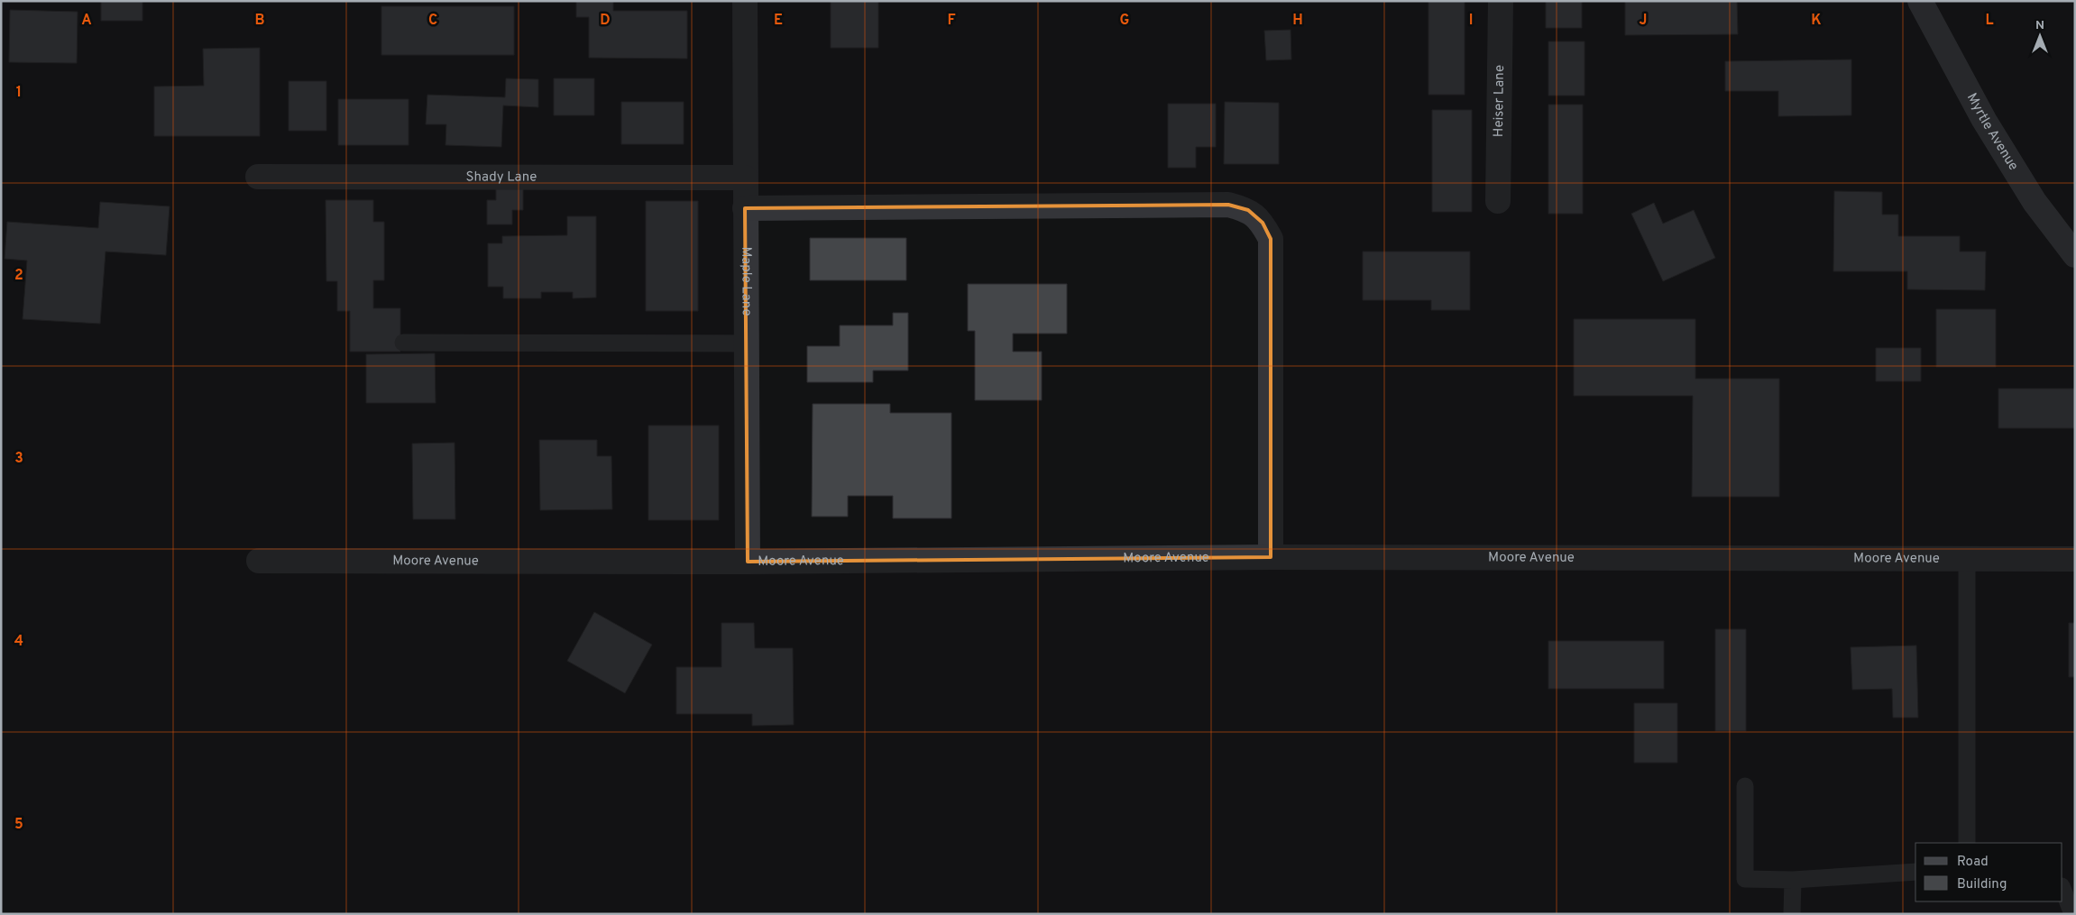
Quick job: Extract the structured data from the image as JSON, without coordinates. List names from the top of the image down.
{
  "streets": {
    "main road": ["Myrtle Avenue"],
    "street": [
      "Heiser Lane",
      "Shady Lane",
      "Maple Lane",
      "Moore Avenue"
    ]
  },
  "crossings": [
    ["Shady Lane", "Maple Lane"],
    ["Maple Lane", "Moore Avenue"]
  ],
  "legend": ["Road", "Building"],
  "north": "top",
  "grid": {
    "columns": [
      "A",
      "B",
      "C",
      "D",
      "E",
      "F",
      "G",
      "H",
      "I",
      "J",
      "K",
      "L"
    ],
    "rows": [
      "1",
      "2",
      "3",
      "4",
      "5"
    ]
  }
}
